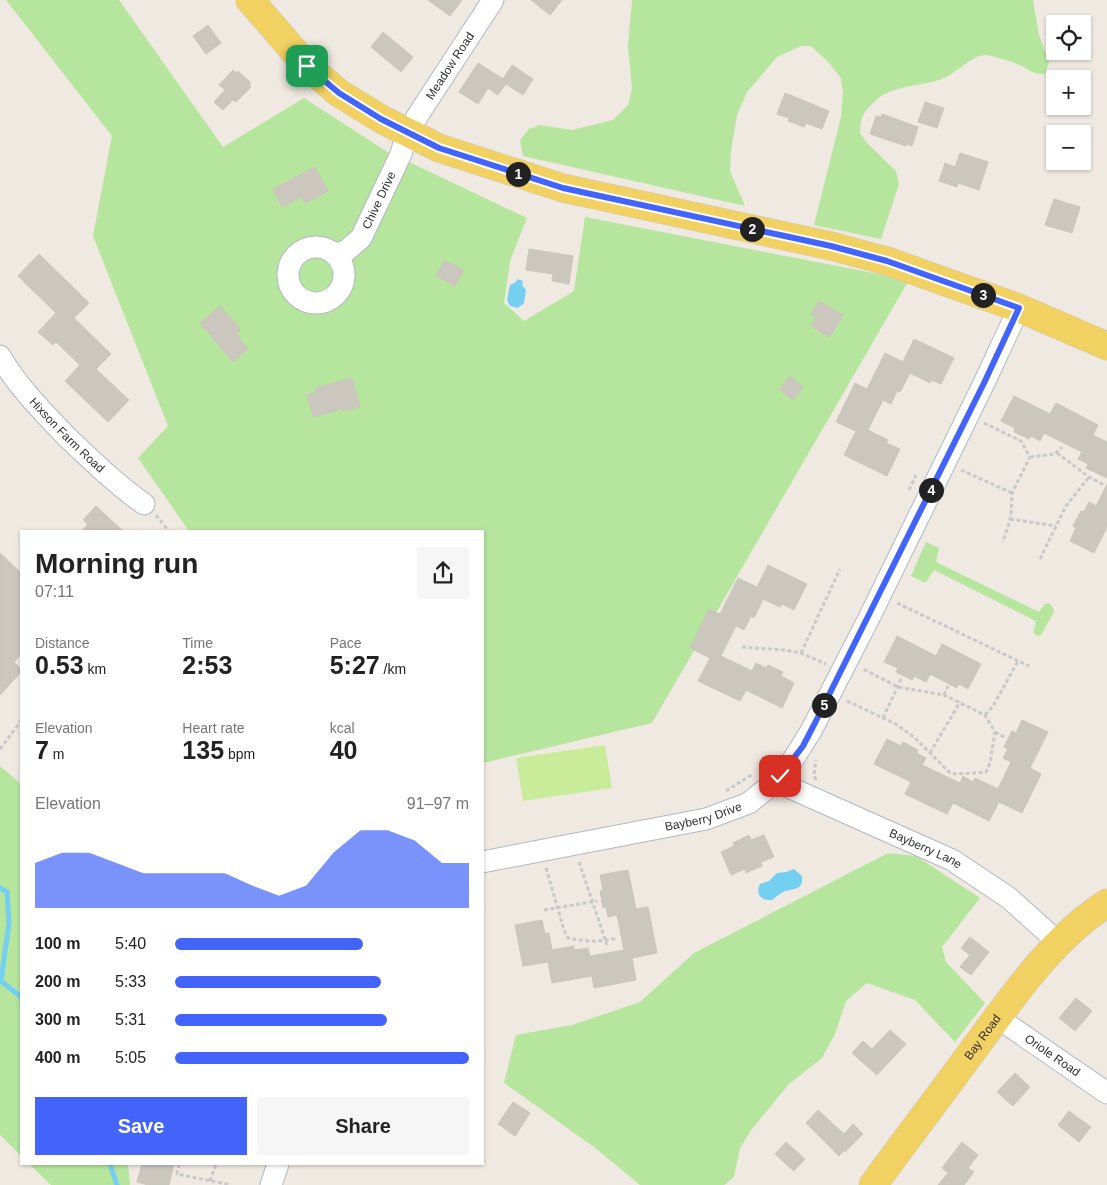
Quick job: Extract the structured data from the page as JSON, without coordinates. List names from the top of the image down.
{
  "streets": {
    "main road": ["Bay Road"],
    "street": [
      "Meadow Road",
      "Chive Drive",
      "Hixson Farm Road",
      "Bayberry Drive",
      "Bayberry Lane",
      "Oriole Road"
    ]
  },
  "crossings": [
    ["Meadow Road", "Chive Drive"],
    ["Bayberry Drive", "Bayberry Lane"],
    ["Bayberry Lane", "Bay Road"],
    ["Bay Road", "Oriole Road"]
  ],
  "page": {
    "map_buttons": ["+", "−"],
    "pins": [
      "1",
      "2",
      "3",
      "4",
      "5"
    ],
    "heading": ["Morning run", "07:11"],
    "stats": [
      ["Distance", "0.53 km"],
      ["Time", "2:53"],
      ["Pace", "5:27 /km"],
      ["Elevation", "7 m"],
      ["Heart rate", "135 bpm"],
      ["kcal", "40"]
    ],
    "chart": ["Elevation", "91–97 m"],
    "list": [
      {
        "name": "100 m",
        "note": "5:40"
      },
      {
        "name": "200 m",
        "note": "5:33"
      },
      {
        "name": "300 m",
        "note": "5:31"
      },
      {
        "name": "400 m",
        "note": "5:05"
      }
    ],
    "buttons": ["Save", "Share"]
  }
}
